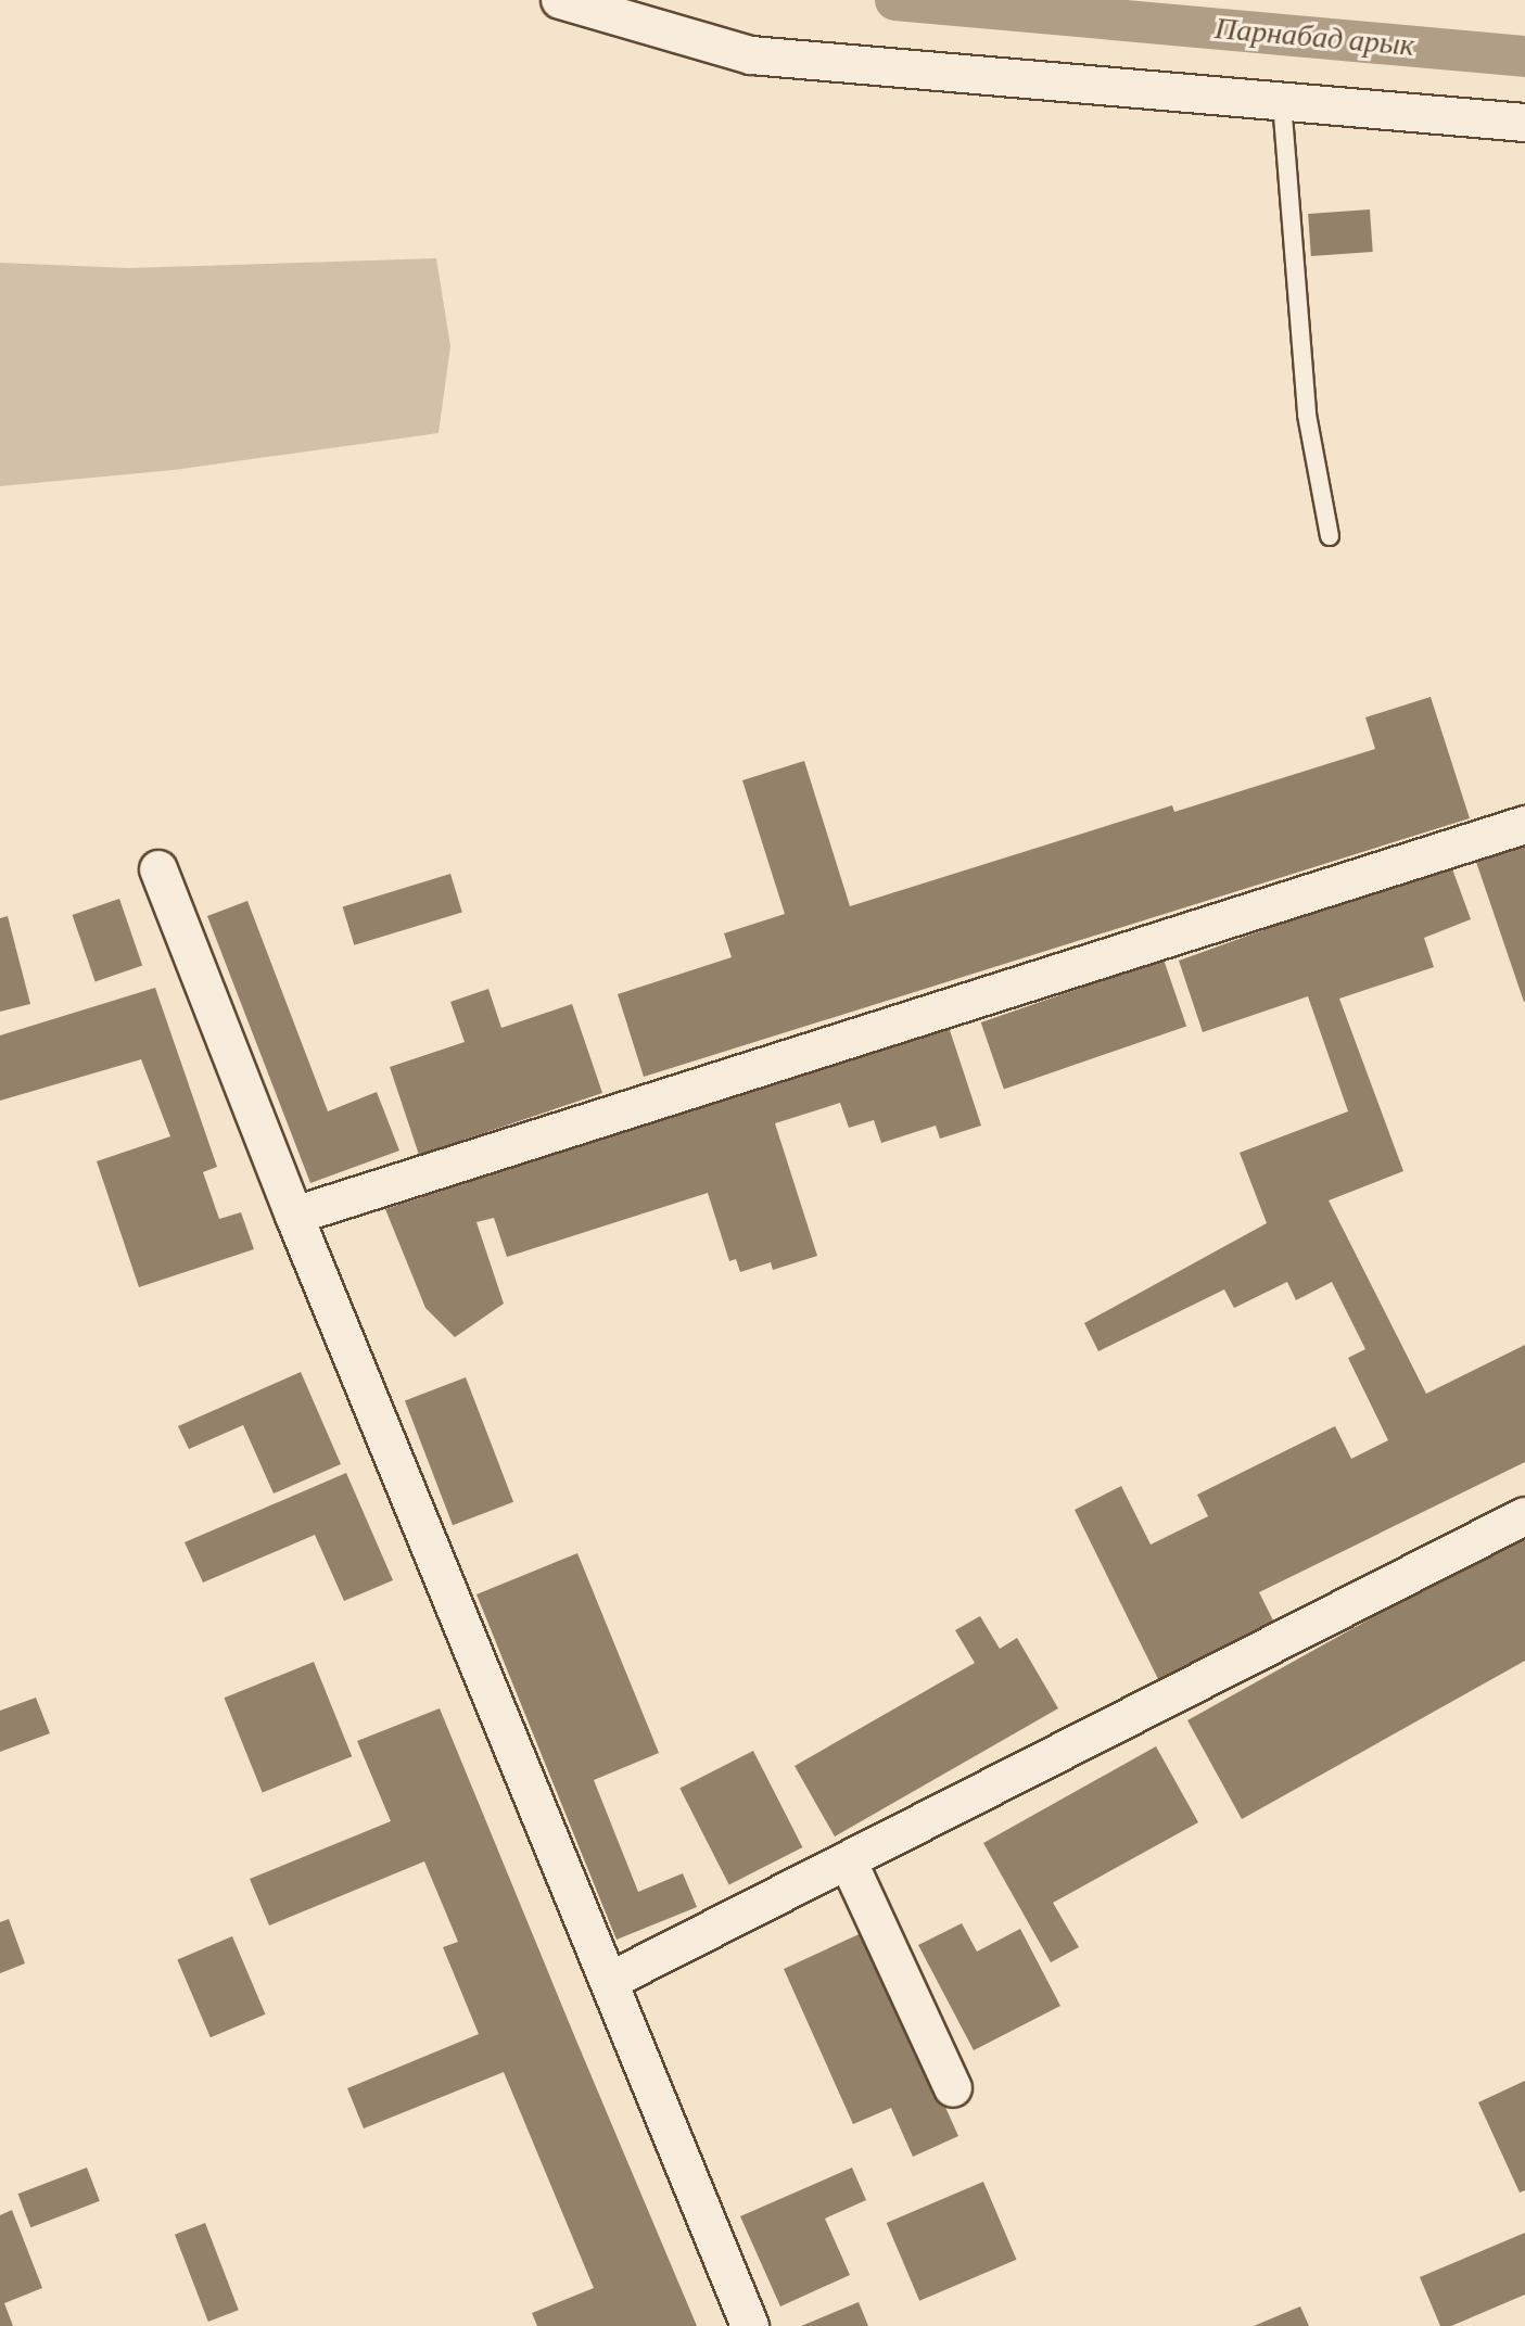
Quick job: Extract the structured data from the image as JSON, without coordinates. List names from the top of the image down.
{
  "water": ["Парнабад арык"]
}
